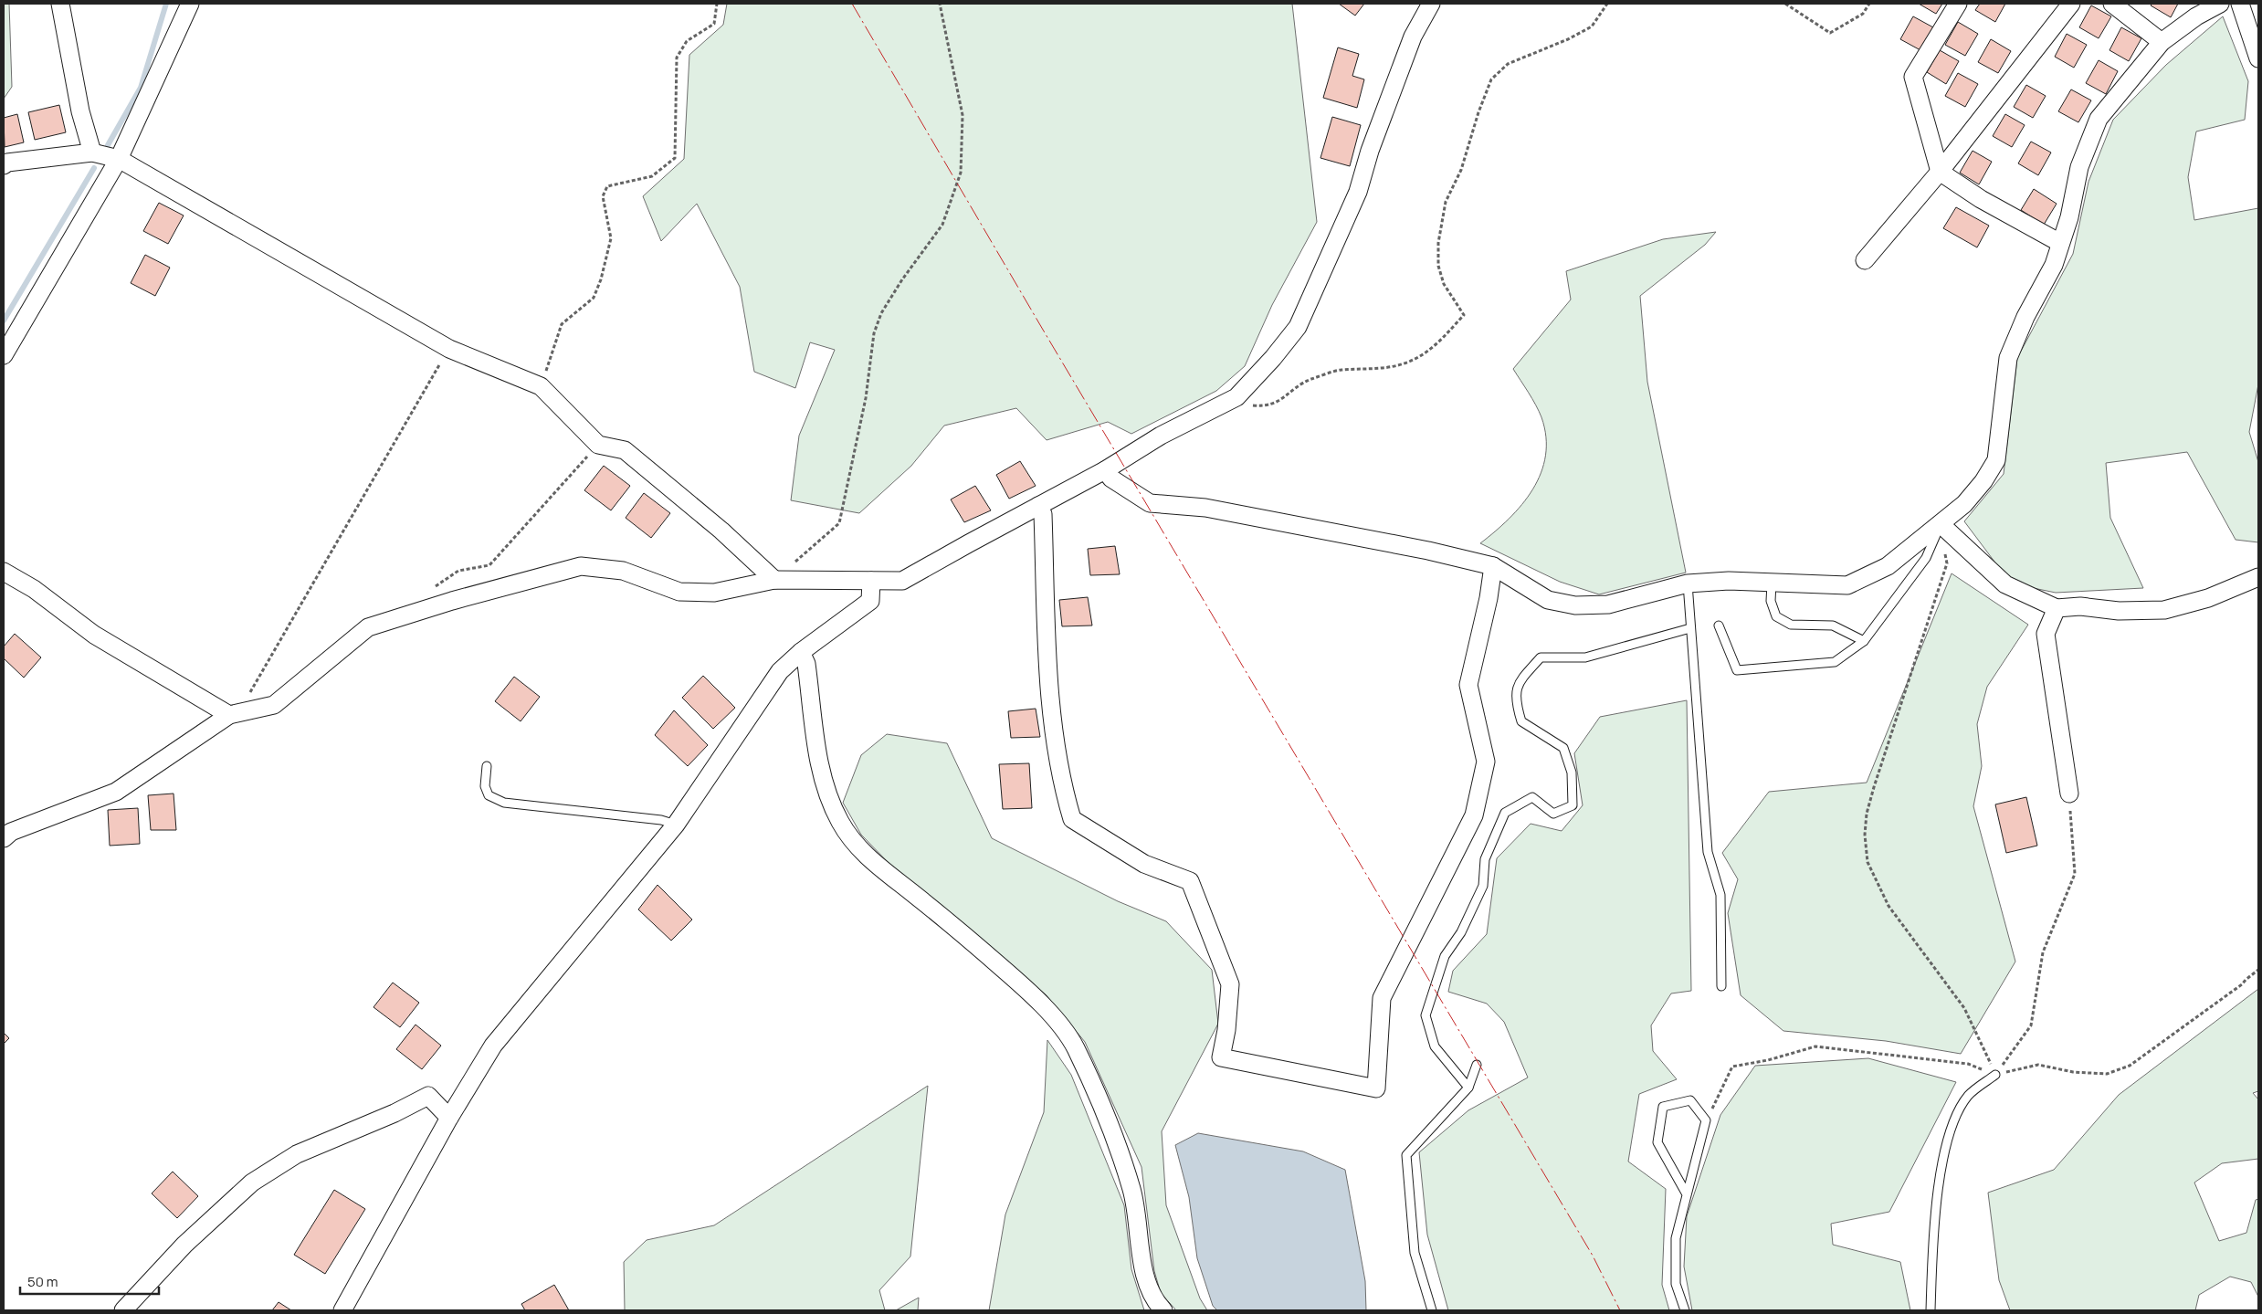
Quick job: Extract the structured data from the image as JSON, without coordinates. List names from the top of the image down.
{
  "scale_bar": "50 m"
}
